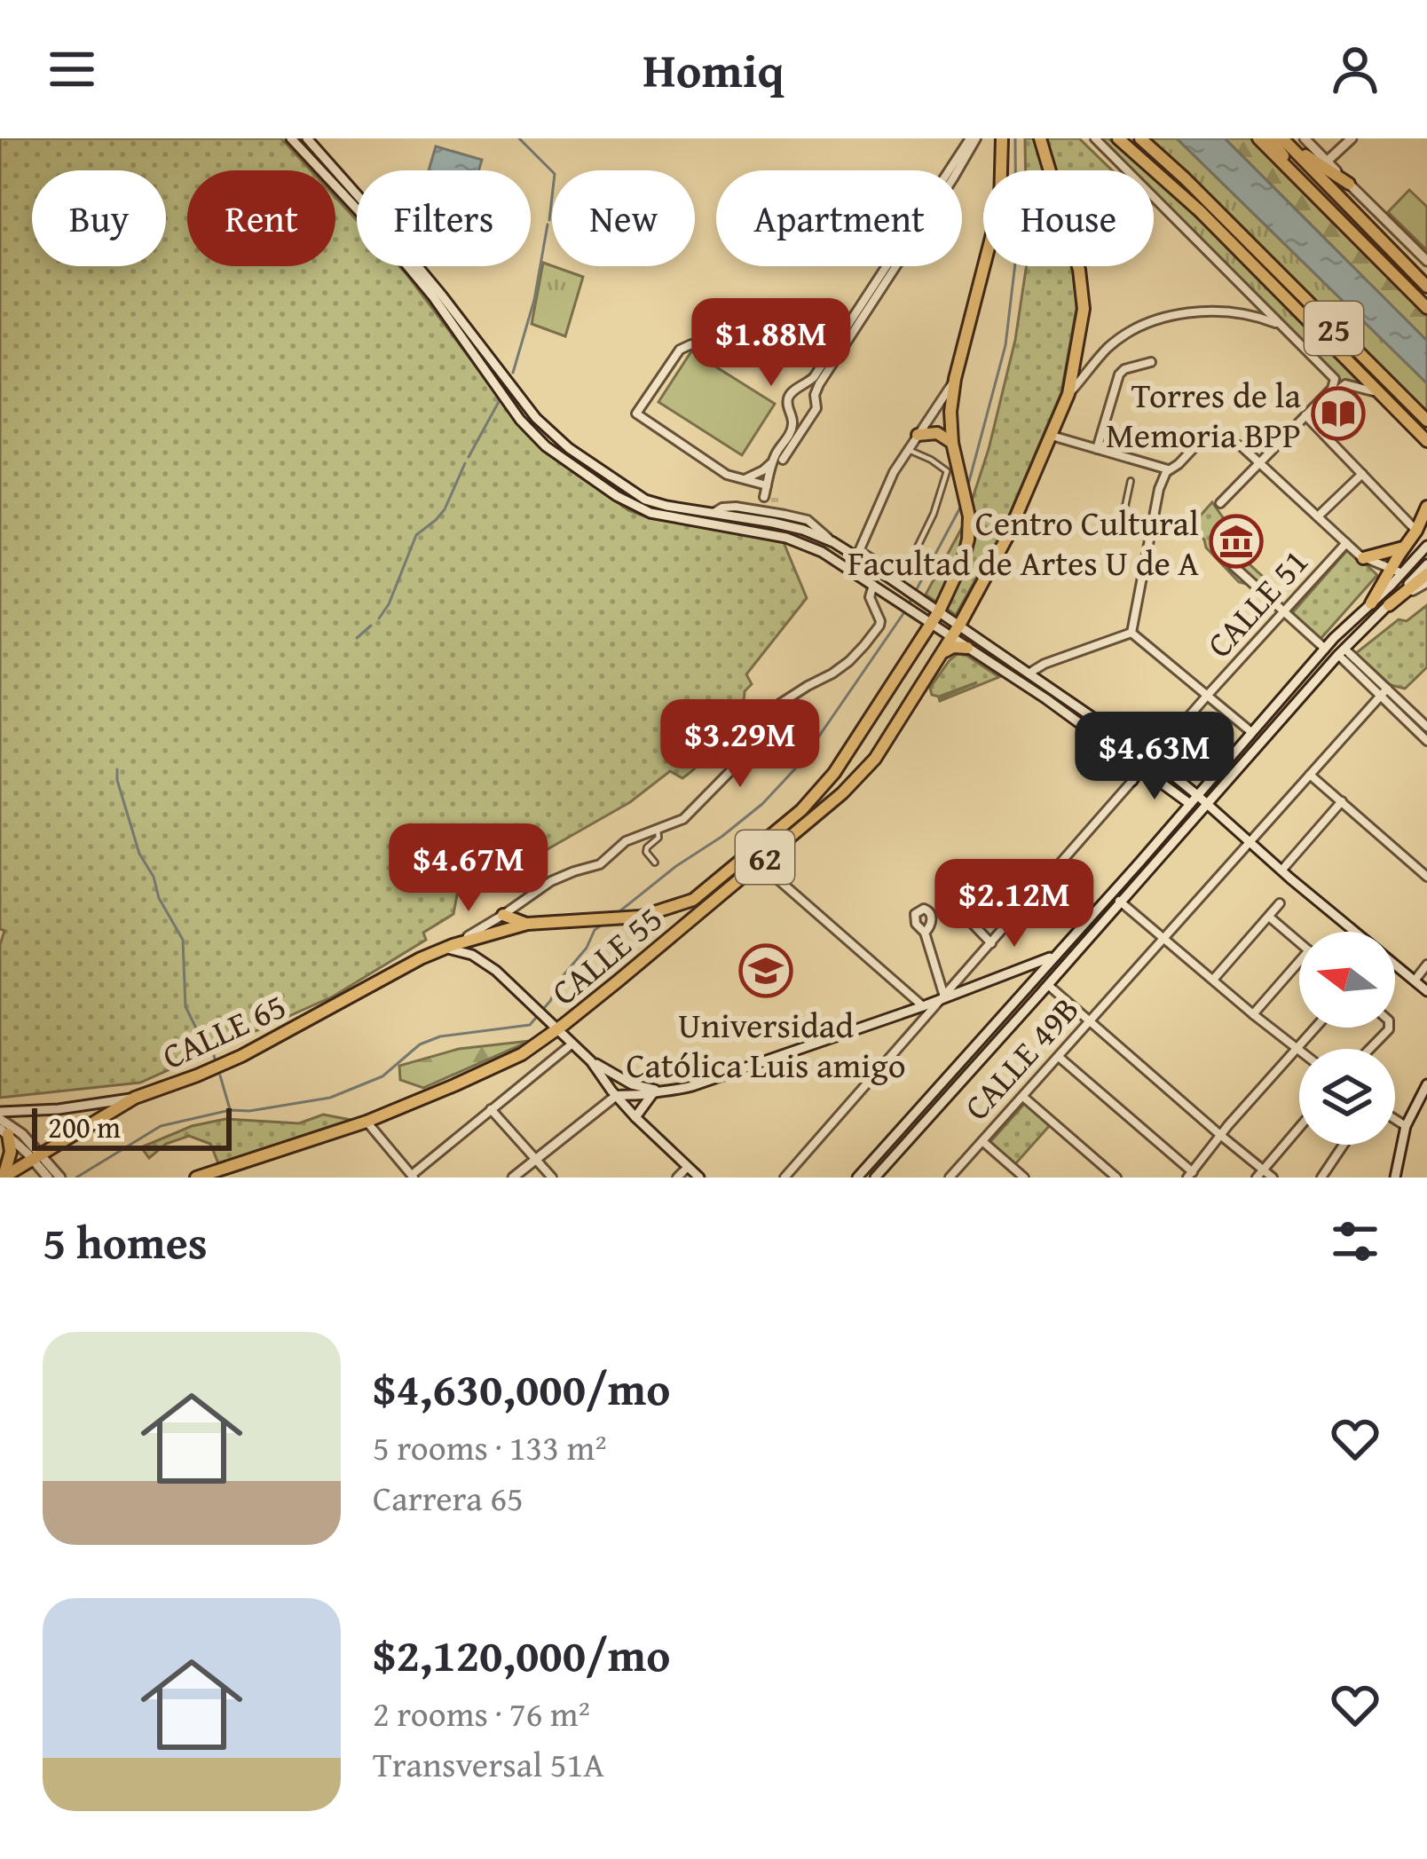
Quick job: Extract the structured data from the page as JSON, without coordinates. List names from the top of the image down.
{
  "streets": {
    "highway": [
      "25",
      "62",
      "CALLE 55",
      "CALLE 65"
    ],
    "street": ["CALLE 51", "CALLE 49B"]
  },
  "crossings": [
    ["62", "CALLE 55"],
    ["62", "CALLE 65"]
  ],
  "places": {
    "library": ["Torres de la Memoria BPP"],
    "museum": ["Centro Cultural Facultad de Artes U de A"],
    "school or university": ["Universidad Católica Luis amigo"]
  },
  "scale_bar": "200 m",
  "north": "left",
  "page": {
    "header": "Homiq",
    "chip": [
      "Buy",
      "Rent",
      "Filters",
      "New",
      "Apartment",
      "House"
    ],
    "price": [
      "$1.88M",
      "$3.29M",
      "$4.63M",
      "$4.67M",
      "$2.12M"
    ],
    "scale": "200 m",
    "heading": "5 homes",
    "list": [
      {
        "name": "$4,630,000/mo",
        "note": "5 rooms · 133 m² · Carrera 65"
      },
      {
        "name": "$2,120,000/mo",
        "note": "2 rooms · 76 m² · Transversal 51A"
      }
    ]
  }
}
